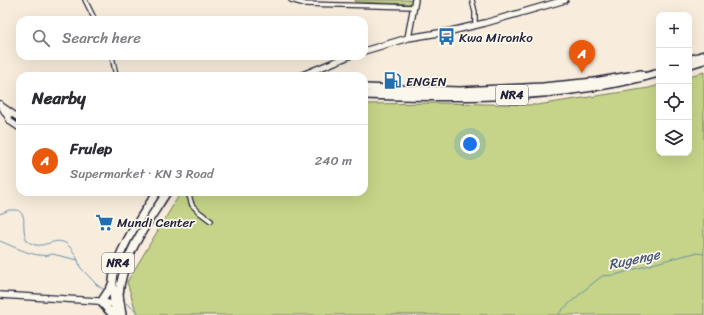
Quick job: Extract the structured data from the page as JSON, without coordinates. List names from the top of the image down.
{
  "streets": {
    "highway": ["NR4"]
  },
  "water": ["Rugenge"],
  "places": {
    "bus stop": ["Kwa Mironko"],
    "fuel station": ["ENGEN"],
    "supermarket": ["Mundi Center"]
  },
  "page": {
    "map_buttons": ["+", "−"],
    "search": "Search here",
    "pins": "A",
    "heading": "Nearby",
    "list": [
      {
        "mark": "A",
        "name": "Frulep",
        "note": "Supermarket · KN 3 Road",
        "value": "240 m"
      }
    ]
  }
}
